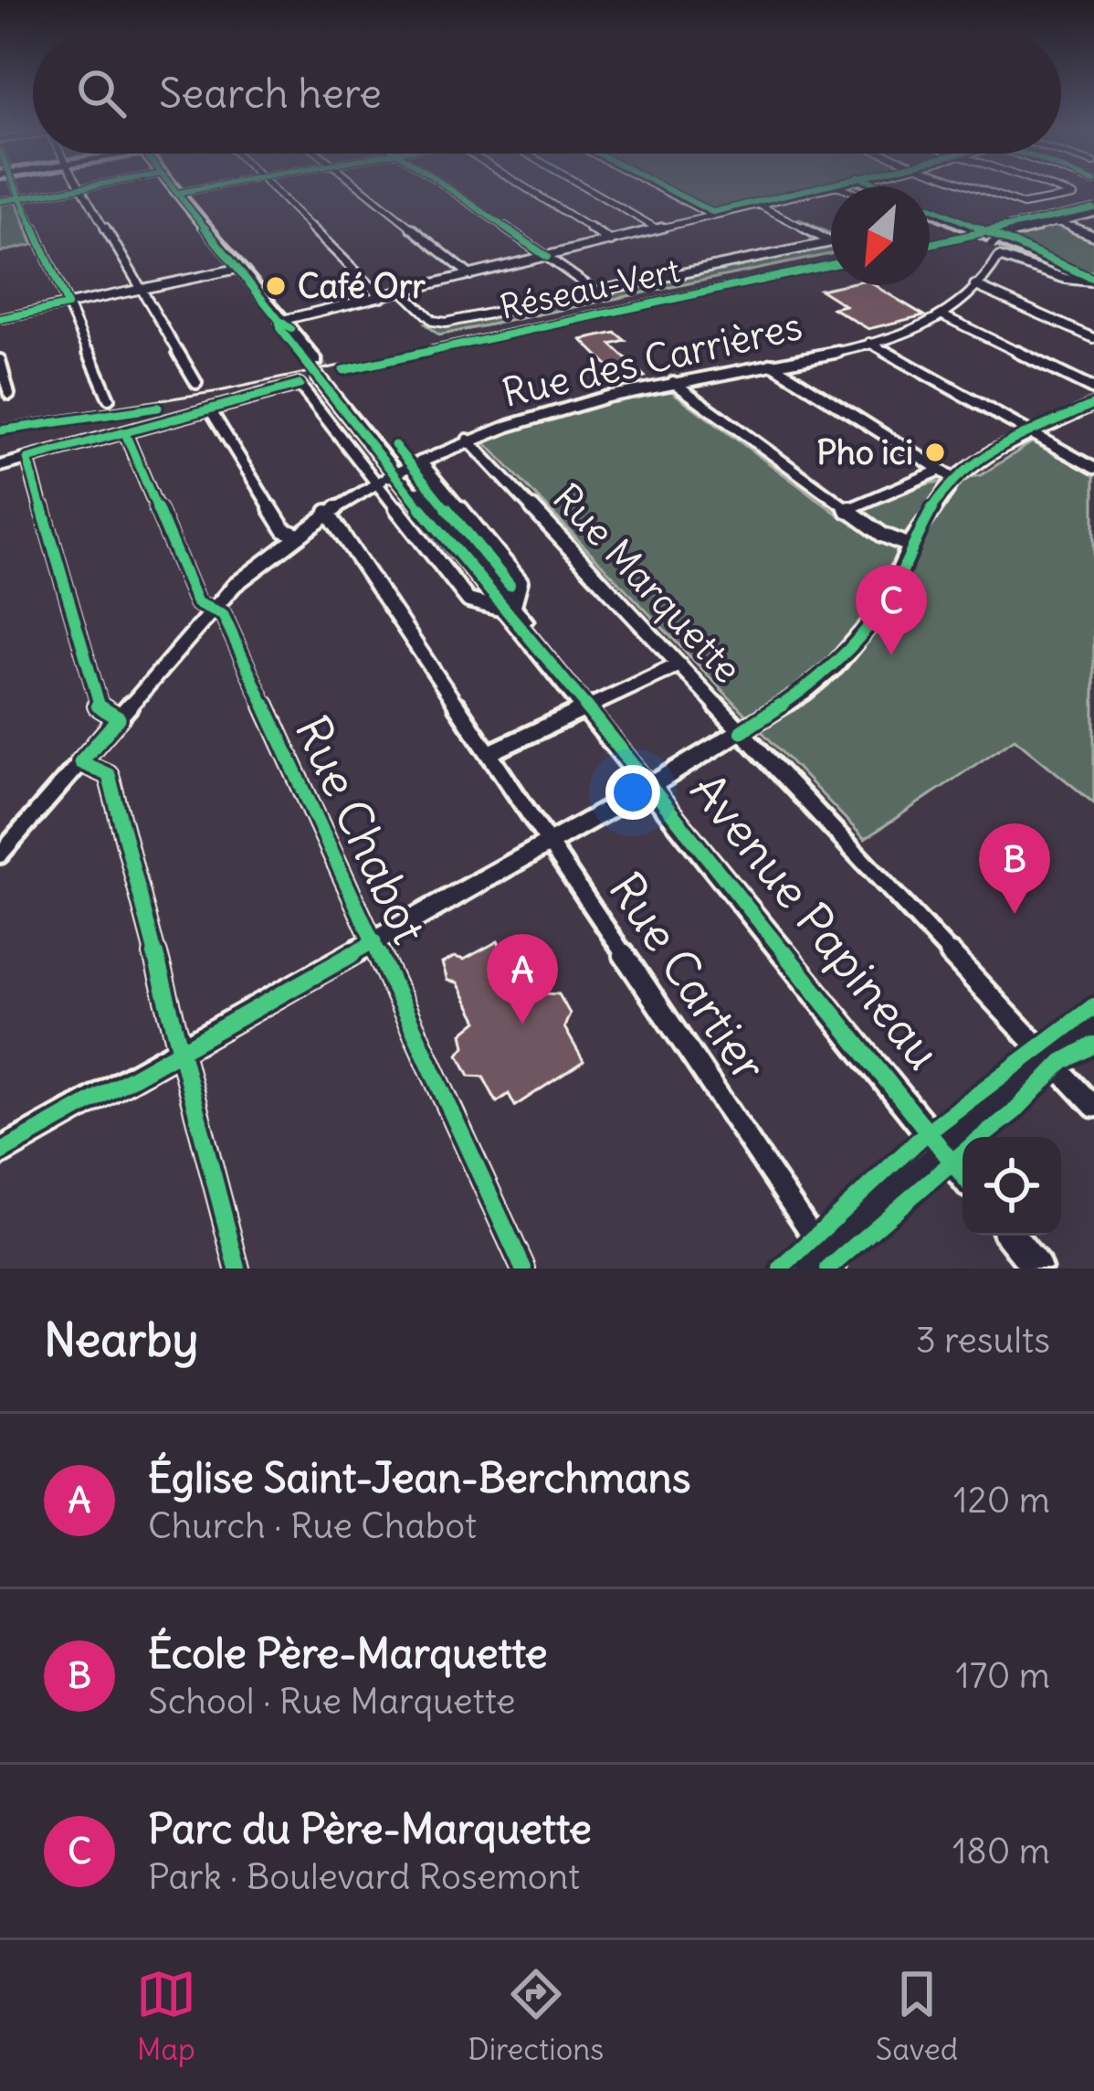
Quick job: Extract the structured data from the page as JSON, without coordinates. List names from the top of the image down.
{
  "streets": {
    "main road": ["Avenue Papineau"],
    "street": [
      "Rue des Carrières",
      "Rue Marquette",
      "Rue Chabot",
      "Rue Cartier"
    ],
    "cycle path": ["Réseau-Vert"]
  },
  "crossings": [
    ["Rue des Carrières", "Rue Marquette"],
    ["Rue des Carrières", "Rue Chabot"],
    ["Rue des Carrières", "Avenue Papineau"],
    ["Rue des Carrières", "Rue Cartier"]
  ],
  "places": ["Café Orr", "Pho ici"],
  "north": "bottom left",
  "page": {
    "search": "Search here",
    "pins": ["C", "B", "A"],
    "heading": ["Nearby", "3 results"],
    "list": [
      {
        "mark": "A",
        "name": "Église Saint-Jean-Berchmans",
        "note": "Church · Rue Chabot",
        "value": "120 m"
      },
      {
        "mark": "B",
        "name": "École Père-Marquette",
        "note": "School · Rue Marquette",
        "value": "170 m"
      },
      {
        "mark": "C",
        "name": "Parc du Père-Marquette",
        "note": "Park · Boulevard Rosemont",
        "value": "180 m"
      }
    ],
    "nav": ["Map", "Directions", "Saved"]
  }
}
